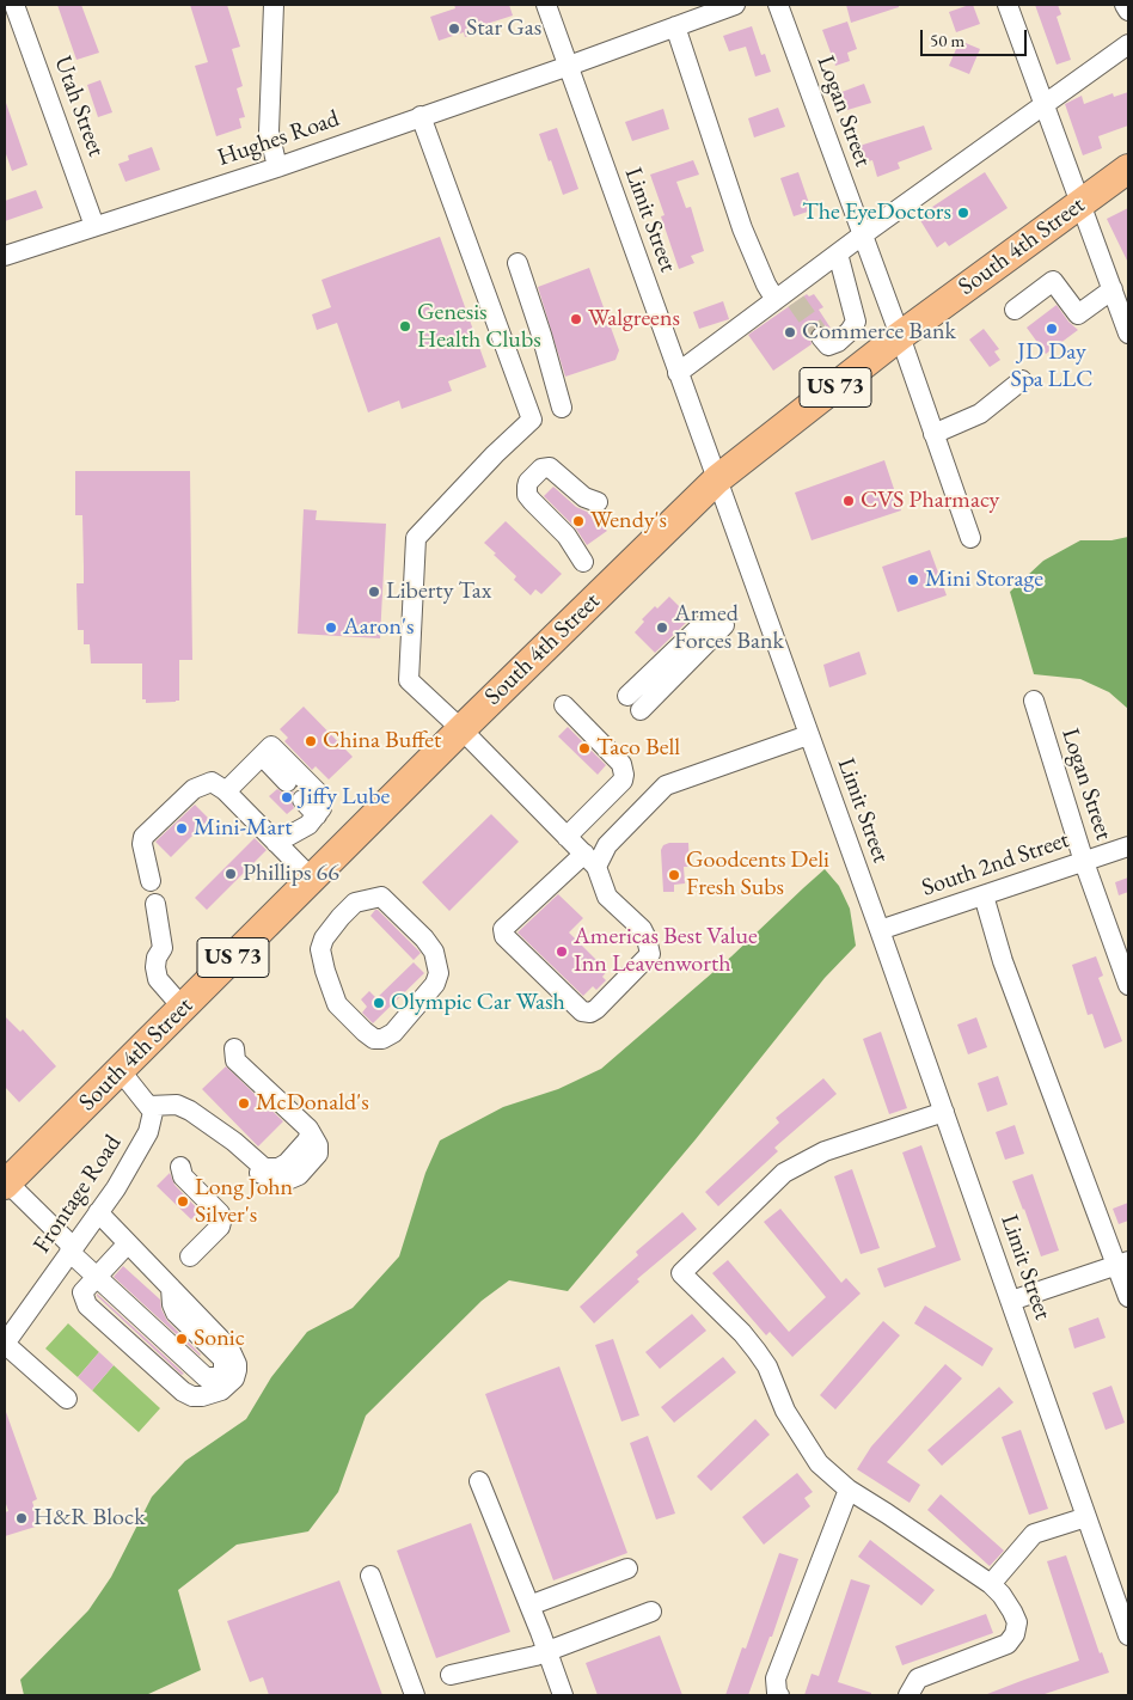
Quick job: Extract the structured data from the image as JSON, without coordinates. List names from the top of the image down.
{
  "streets": {
    "highway": ["South 4th Street", "US 73"],
    "street": [
      "Utah Street",
      "Logan Street",
      "Hughes Road",
      "Limit Street",
      "South 2nd Street",
      "Frontage Road"
    ]
  },
  "crossings": [
    ["Utah Street", "Hughes Road"],
    ["Logan Street", "South 4th Street"],
    ["Logan Street", "South 2nd Street"],
    ["Hughes Road", "Limit Street"],
    ["Limit Street", "South 4th Street"],
    ["Limit Street", "South 2nd Street"]
  ],
  "places": [
    "Star Gas",
    "The EyeDoctors",
    "Walgreens",
    "Genesis Health Clubs",
    "JD Day Spa LLC",
    "Commerce Bank",
    "CVS Pharmacy",
    "Wendy's",
    "Mini Storage",
    "Liberty Tax",
    "Aaron's",
    "Armed Forces Bank",
    "China Buffet",
    "Taco Bell",
    "Jiffy Lube",
    "Mini-Mart",
    "Phillips 66",
    "Goodcents Deli Fresh Subs",
    "Americas Best Value Inn Leavenworth",
    "Olympic Car Wash",
    "McDonald's",
    "Long John Silver's",
    "Sonic",
    "H&R Block"
  ],
  "scale_bar": "50 m"
}
